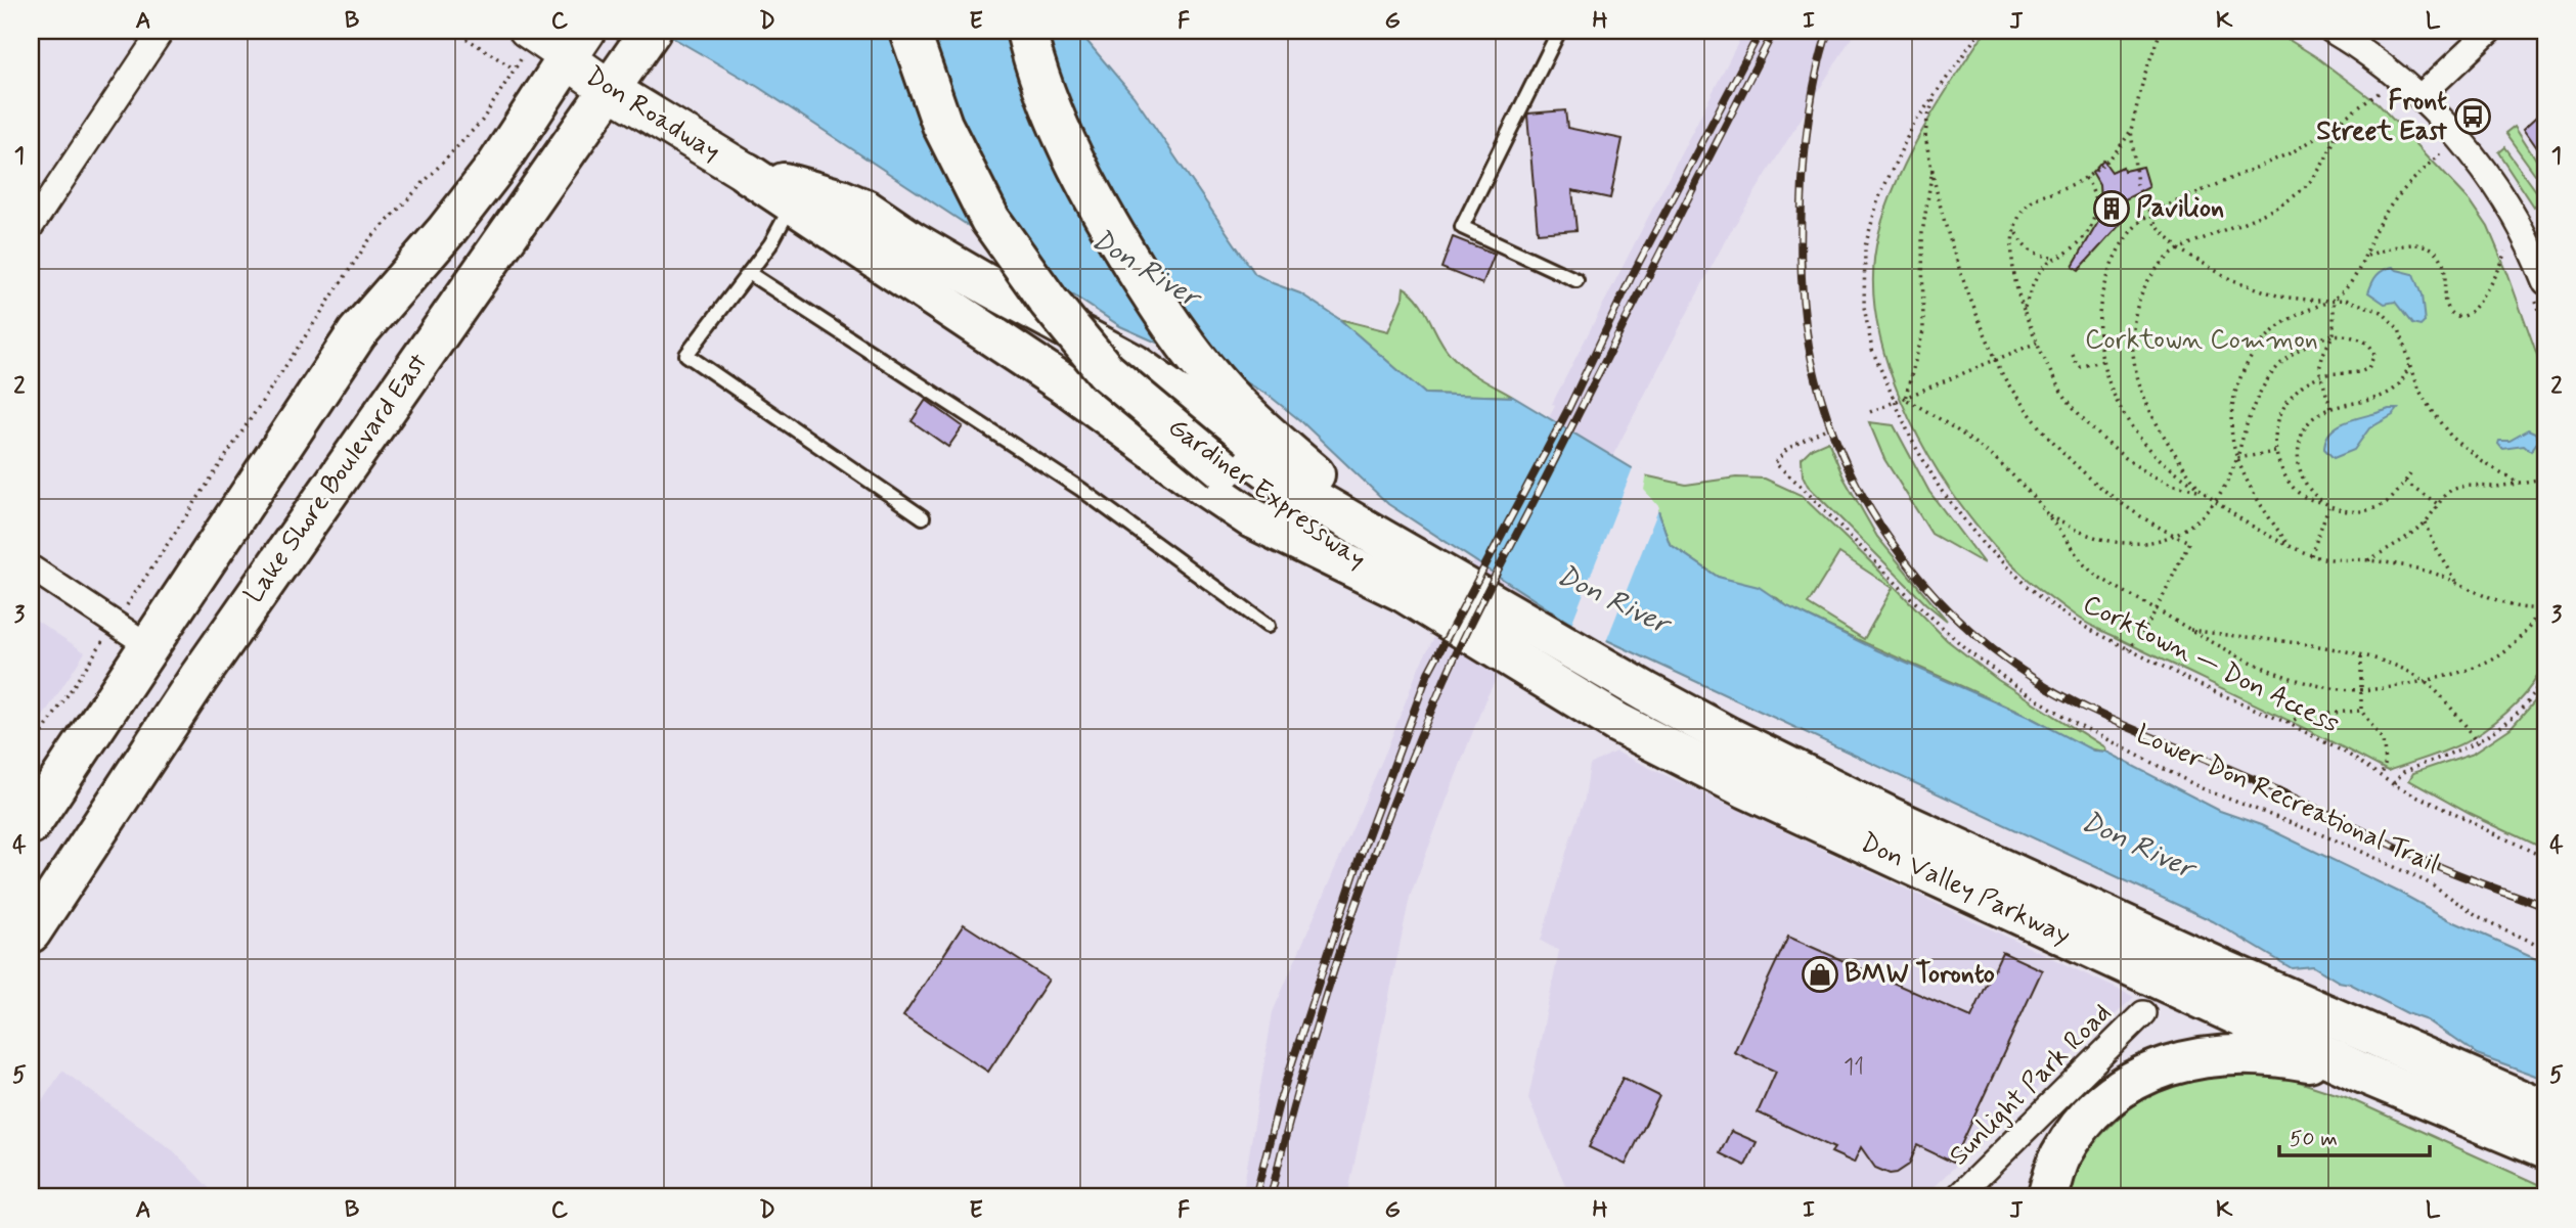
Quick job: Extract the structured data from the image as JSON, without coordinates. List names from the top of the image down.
{
  "streets": {
    "highway": ["Lake Shore Boulevard East", "Gardiner Expressway", "Don Valley Parkway"],
    "main road": ["Don Roadway"],
    "street": ["Sunlight Park Road"],
    "path": ["Corktown — Don Access", "Lower Don Recreational Trail"]
  },
  "crossings": [
    ["Don Roadway", "Lake Shore Boulevard East"],
    ["Gardiner Expressway", "Don Valley Parkway"]
  ],
  "water": ["Don River"],
  "parks": ["Corktown Common"],
  "places": {
    "bus stop": ["Front Street East"],
    "building": ["Pavilion"],
    "shop": ["BMW Toronto"]
  },
  "house_numbers": ["11"],
  "scale_bar": "50 m",
  "grid": {
    "columns": [
      "A",
      "B",
      "C",
      "D",
      "E",
      "F",
      "G",
      "H",
      "I",
      "J",
      "K",
      "L"
    ],
    "rows": [
      "1",
      "2",
      "3",
      "4",
      "5"
    ]
  }
}
